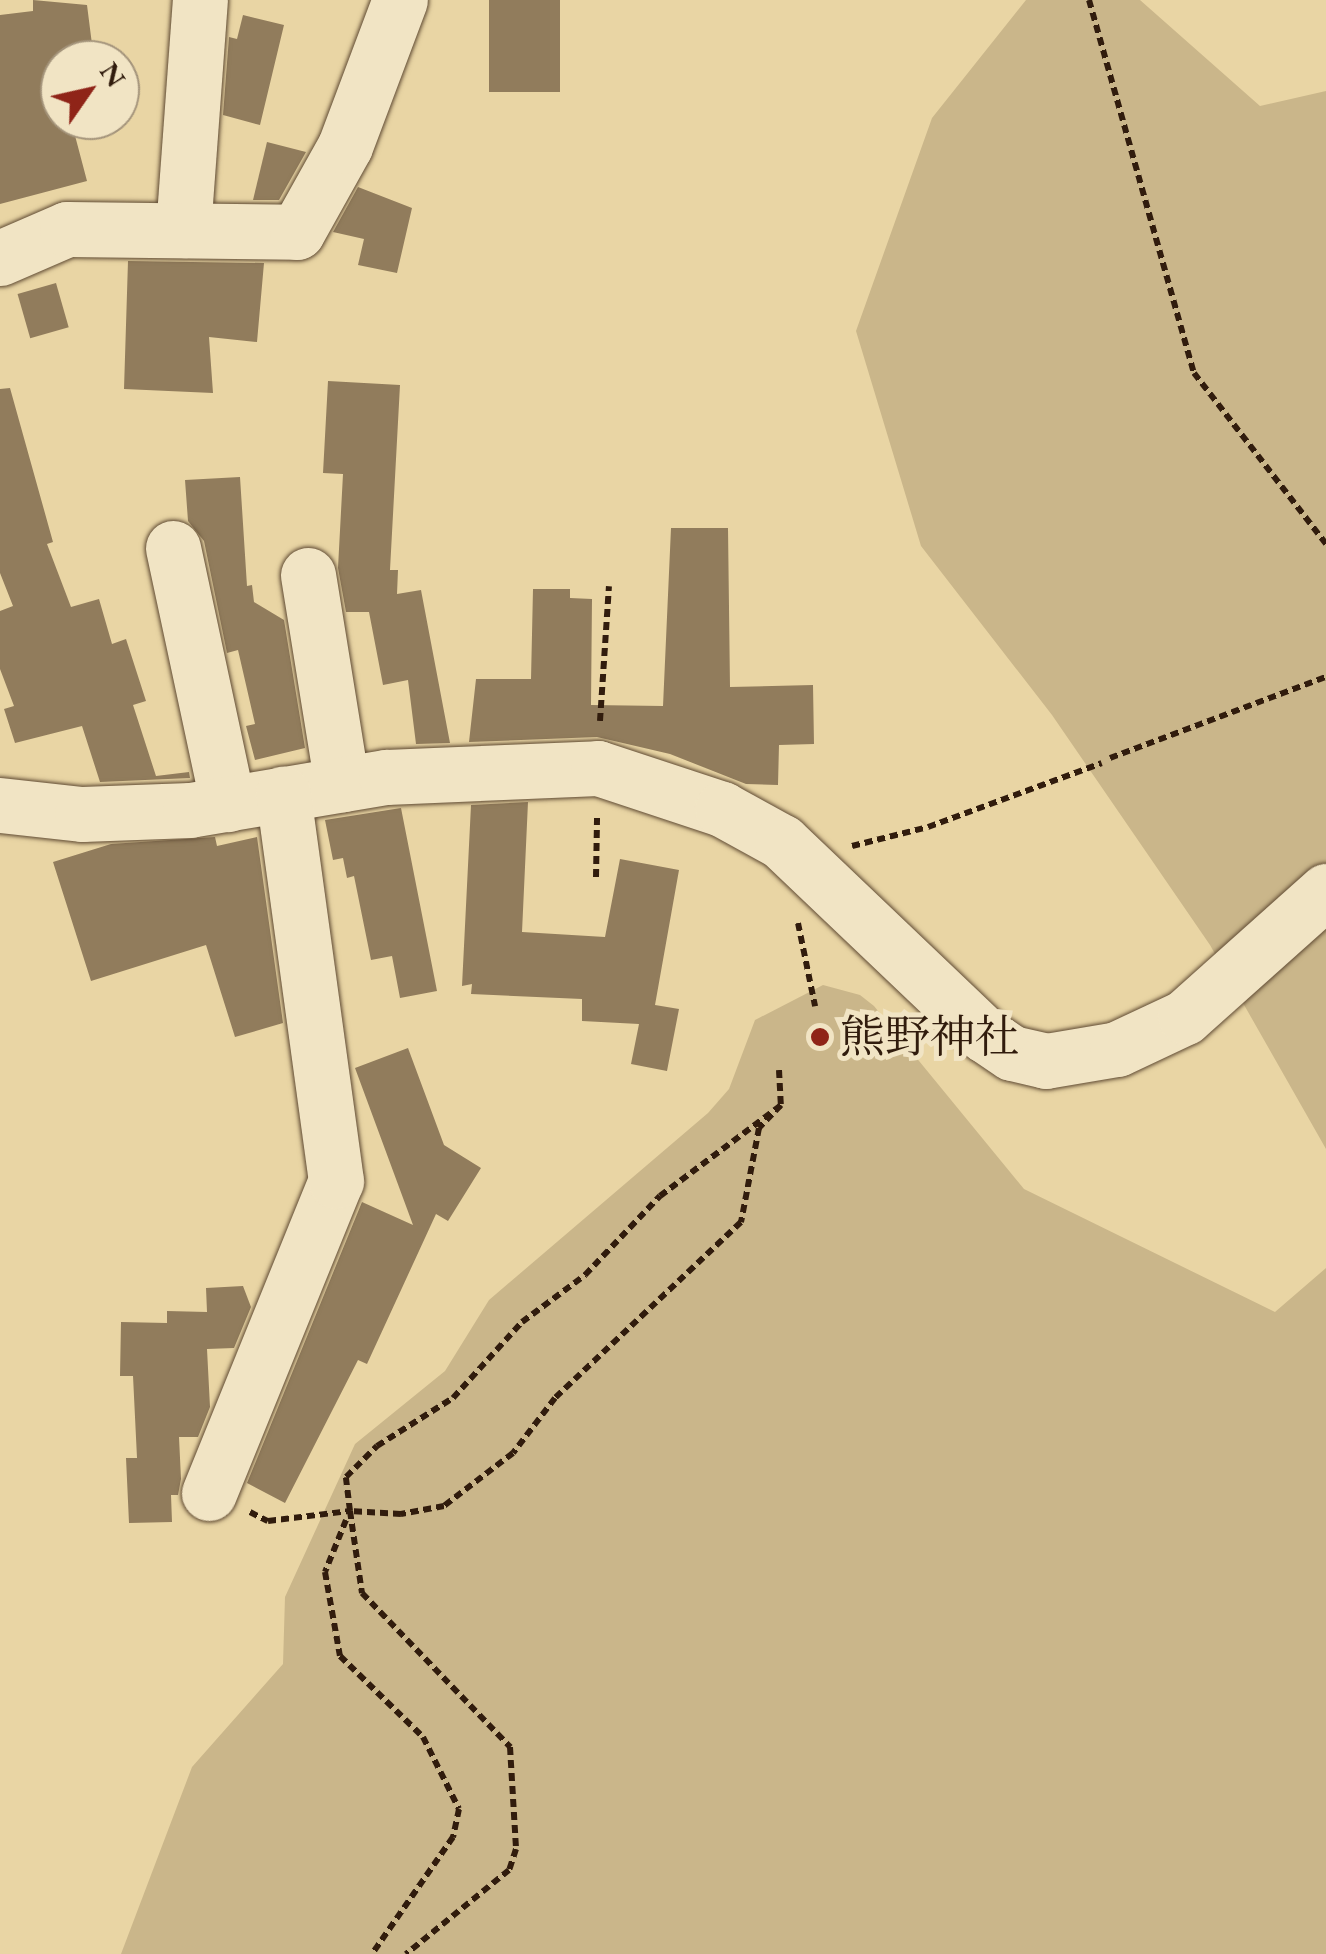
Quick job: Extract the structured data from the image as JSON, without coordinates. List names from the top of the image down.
{
  "places": ["熊野神社"],
  "north": "top right"
}
